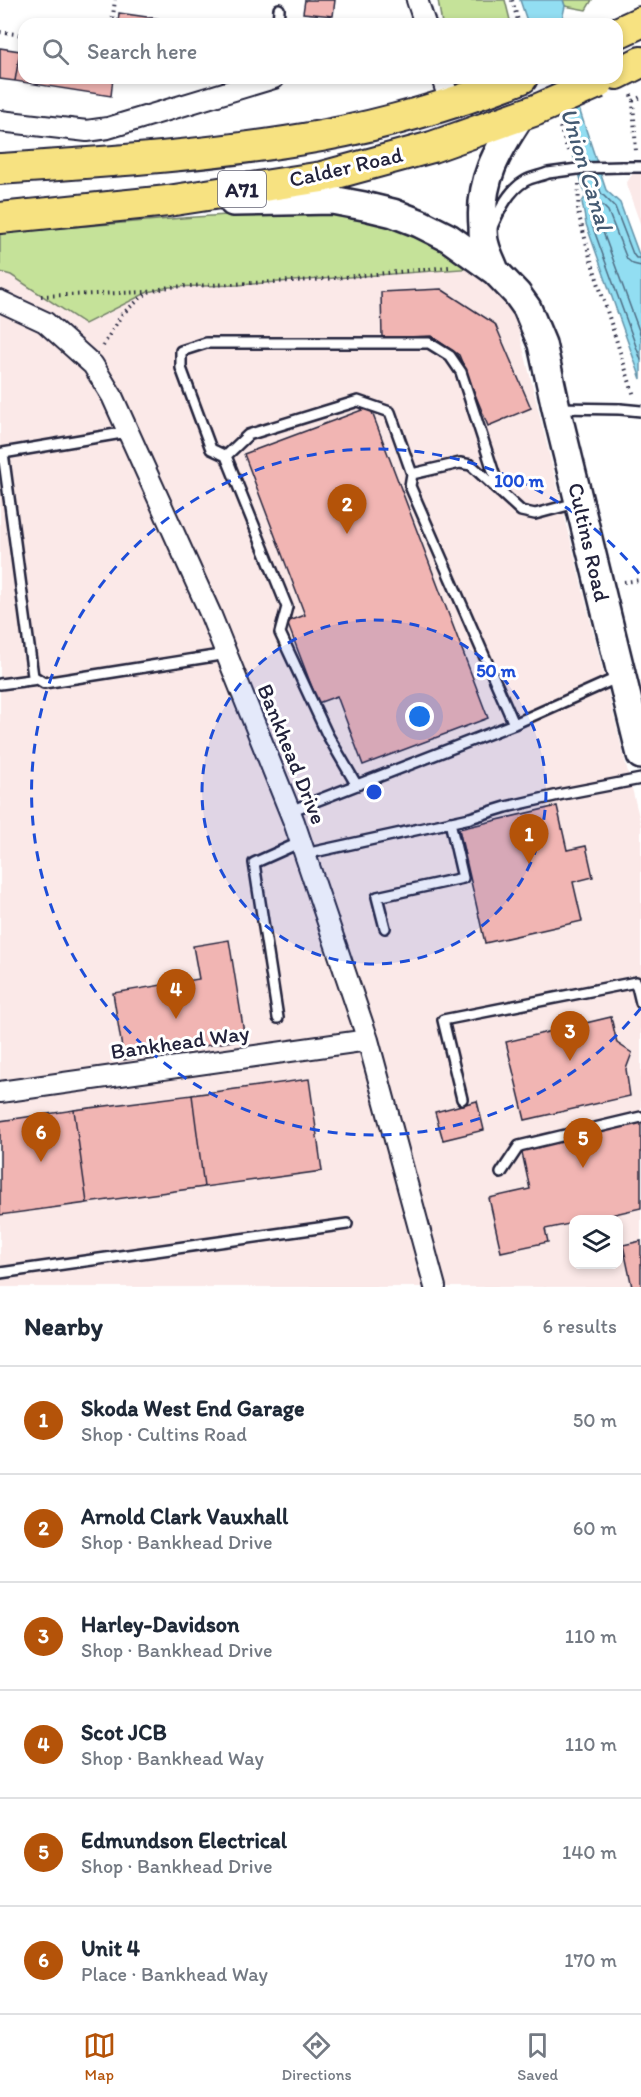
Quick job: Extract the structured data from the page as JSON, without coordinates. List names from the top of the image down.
{
  "streets": {
    "main road": ["Calder Road", "A71"],
    "street": ["Cultins Road", "Bankhead Drive", "Bankhead Way"]
  },
  "crossings": [
    ["Calder Road", "Cultins Road"],
    ["Bankhead Drive", "Bankhead Way"]
  ],
  "water": ["Union Canal"],
  "page": {
    "search": "Search here",
    "pins": [
      "2",
      "1",
      "4",
      "3",
      "6",
      "5"
    ],
    "heading": ["Nearby", "6 results"],
    "list": [
      {
        "mark": "1",
        "name": "Skoda West End Garage",
        "note": "Shop · Cultins Road",
        "value": "50 m"
      },
      {
        "mark": "2",
        "name": "Arnold Clark Vauxhall",
        "note": "Shop · Bankhead Drive",
        "value": "60 m"
      },
      {
        "mark": "3",
        "name": "Harley-Davidson",
        "note": "Shop · Bankhead Drive",
        "value": "110 m"
      },
      {
        "mark": "4",
        "name": "Scot JCB",
        "note": "Shop · Bankhead Way",
        "value": "110 m"
      },
      {
        "mark": "5",
        "name": "Edmundson Electrical",
        "note": "Shop · Bankhead Drive",
        "value": "140 m"
      },
      {
        "mark": "6",
        "name": "Unit 4",
        "note": "Place · Bankhead Way",
        "value": "170 m"
      }
    ],
    "nav": ["Map", "Directions", "Saved"]
  },
  "rings": ["100 m", "50 m"]
}
